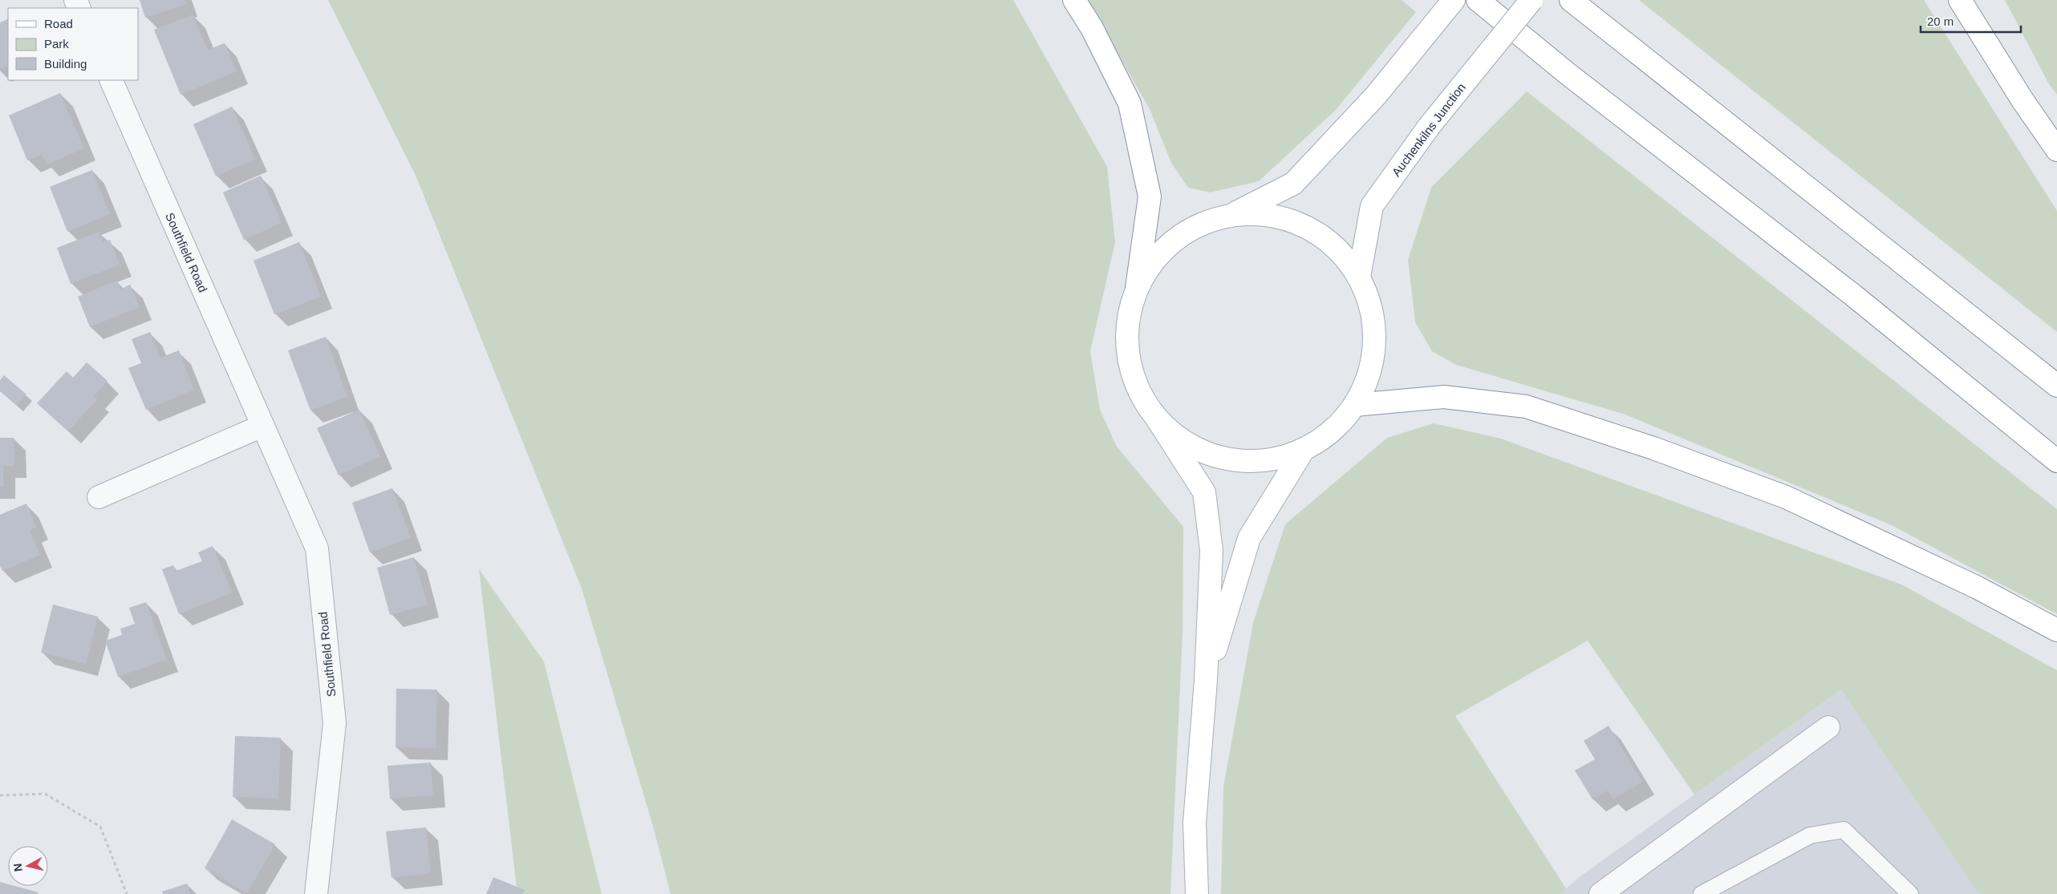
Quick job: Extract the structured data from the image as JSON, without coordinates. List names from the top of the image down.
{
  "streets": {
    "main road": ["Auchenkilns Junction"],
    "street": ["Southfield Road"]
  },
  "legend": ["Road", "Park", "Building"],
  "scale_bar": "20 m",
  "north": "left"
}
